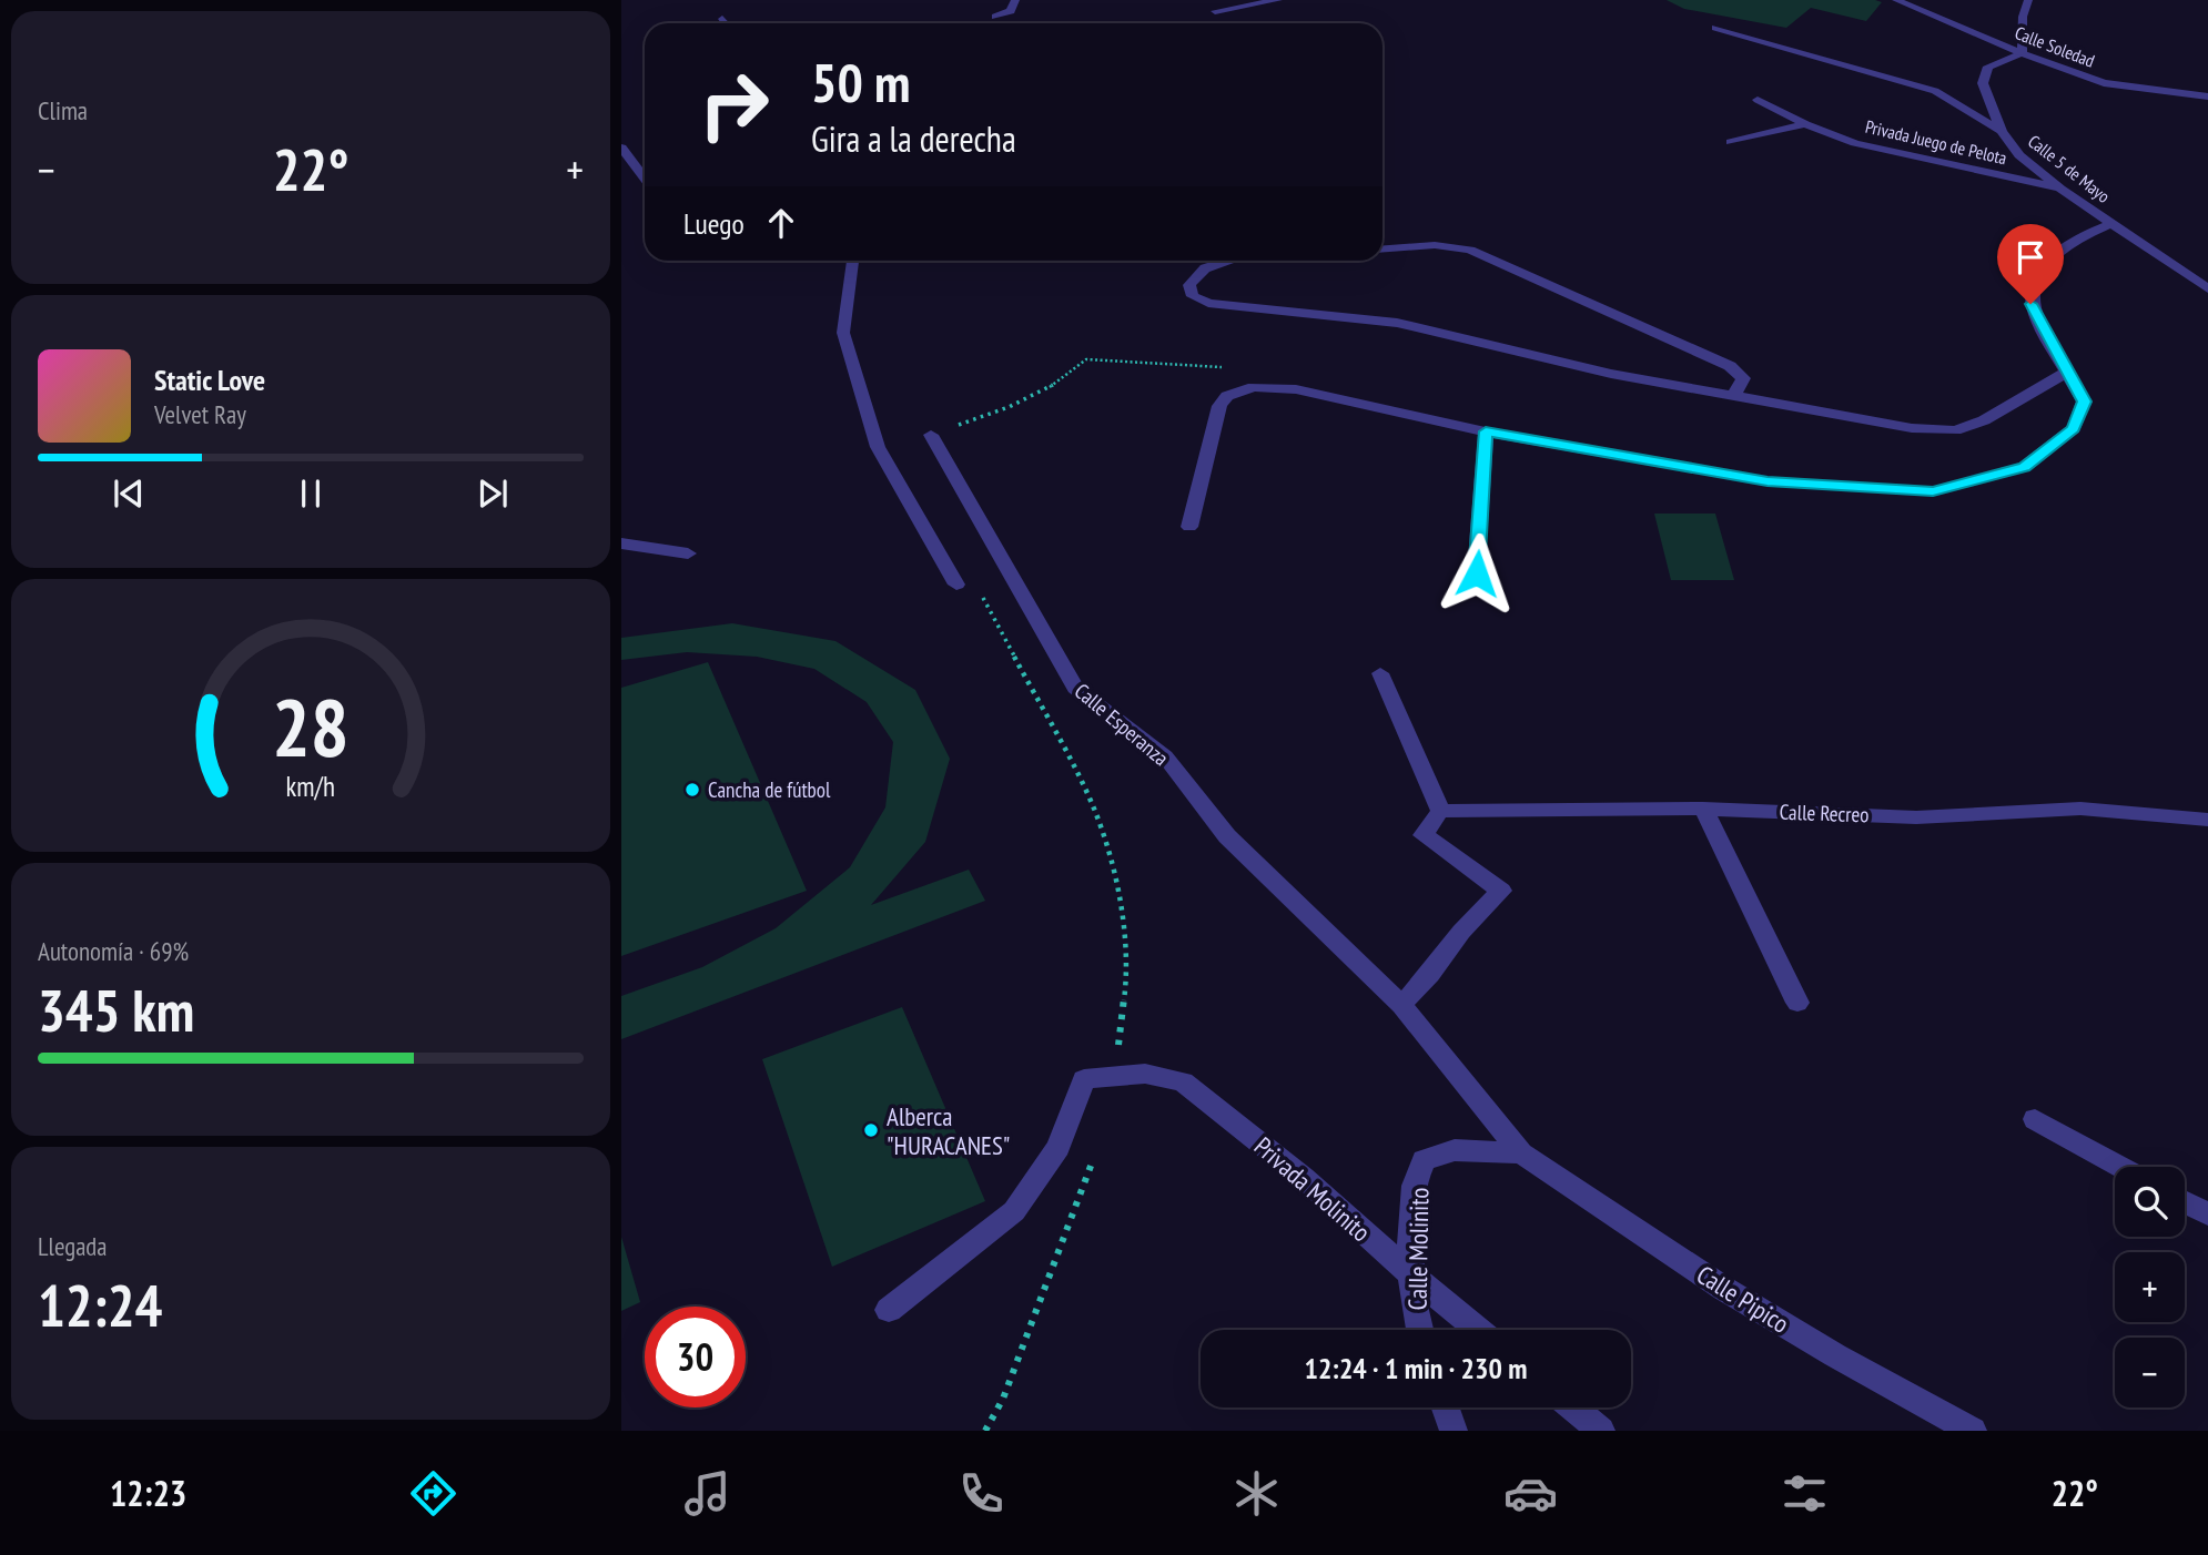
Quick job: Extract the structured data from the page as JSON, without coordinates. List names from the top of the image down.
{
  "streets": {
    "street": [
      "Calle Soledad",
      "Privada Juego de Pelota",
      "Calle 5 de Mayo",
      "Calle Esperanza",
      "Calle Recreo",
      "Privada Molinito",
      "Calle Molinito",
      "Calle Pipico"
    ]
  },
  "crossings": [
    ["Calle Soledad", "Calle 5 de Mayo"],
    ["Privada Juego de Pelota", "Calle 5 de Mayo"],
    ["Calle Esperanza", "Calle Molinito"],
    ["Calle Esperanza", "Calle Pipico"],
    ["Privada Molinito", "Calle Molinito"],
    ["Calle Molinito", "Calle Pipico"]
  ],
  "places": ["Cancha de fútbol", "Alberca \"HURACANES\""],
  "page": {
    "tile": [
      "Clima",
      ["Autonomía · 69%", "345 km"],
      ["Llegada", "12:24"]
    ],
    "turn": ["50 m", "Gira a la derecha"],
    "heat": ["−", "22°", "+"],
    "then": "Luego",
    "song": ["Static Love", "Velvet Ray"],
    "map_buttons": ["+", "−"],
    "limit": "30",
    "trip": "12:24 · 1 min · 230 m",
    "tabs": ["12:23", "22°"],
    "gauge": ["28", "km/h"]
  }
}
